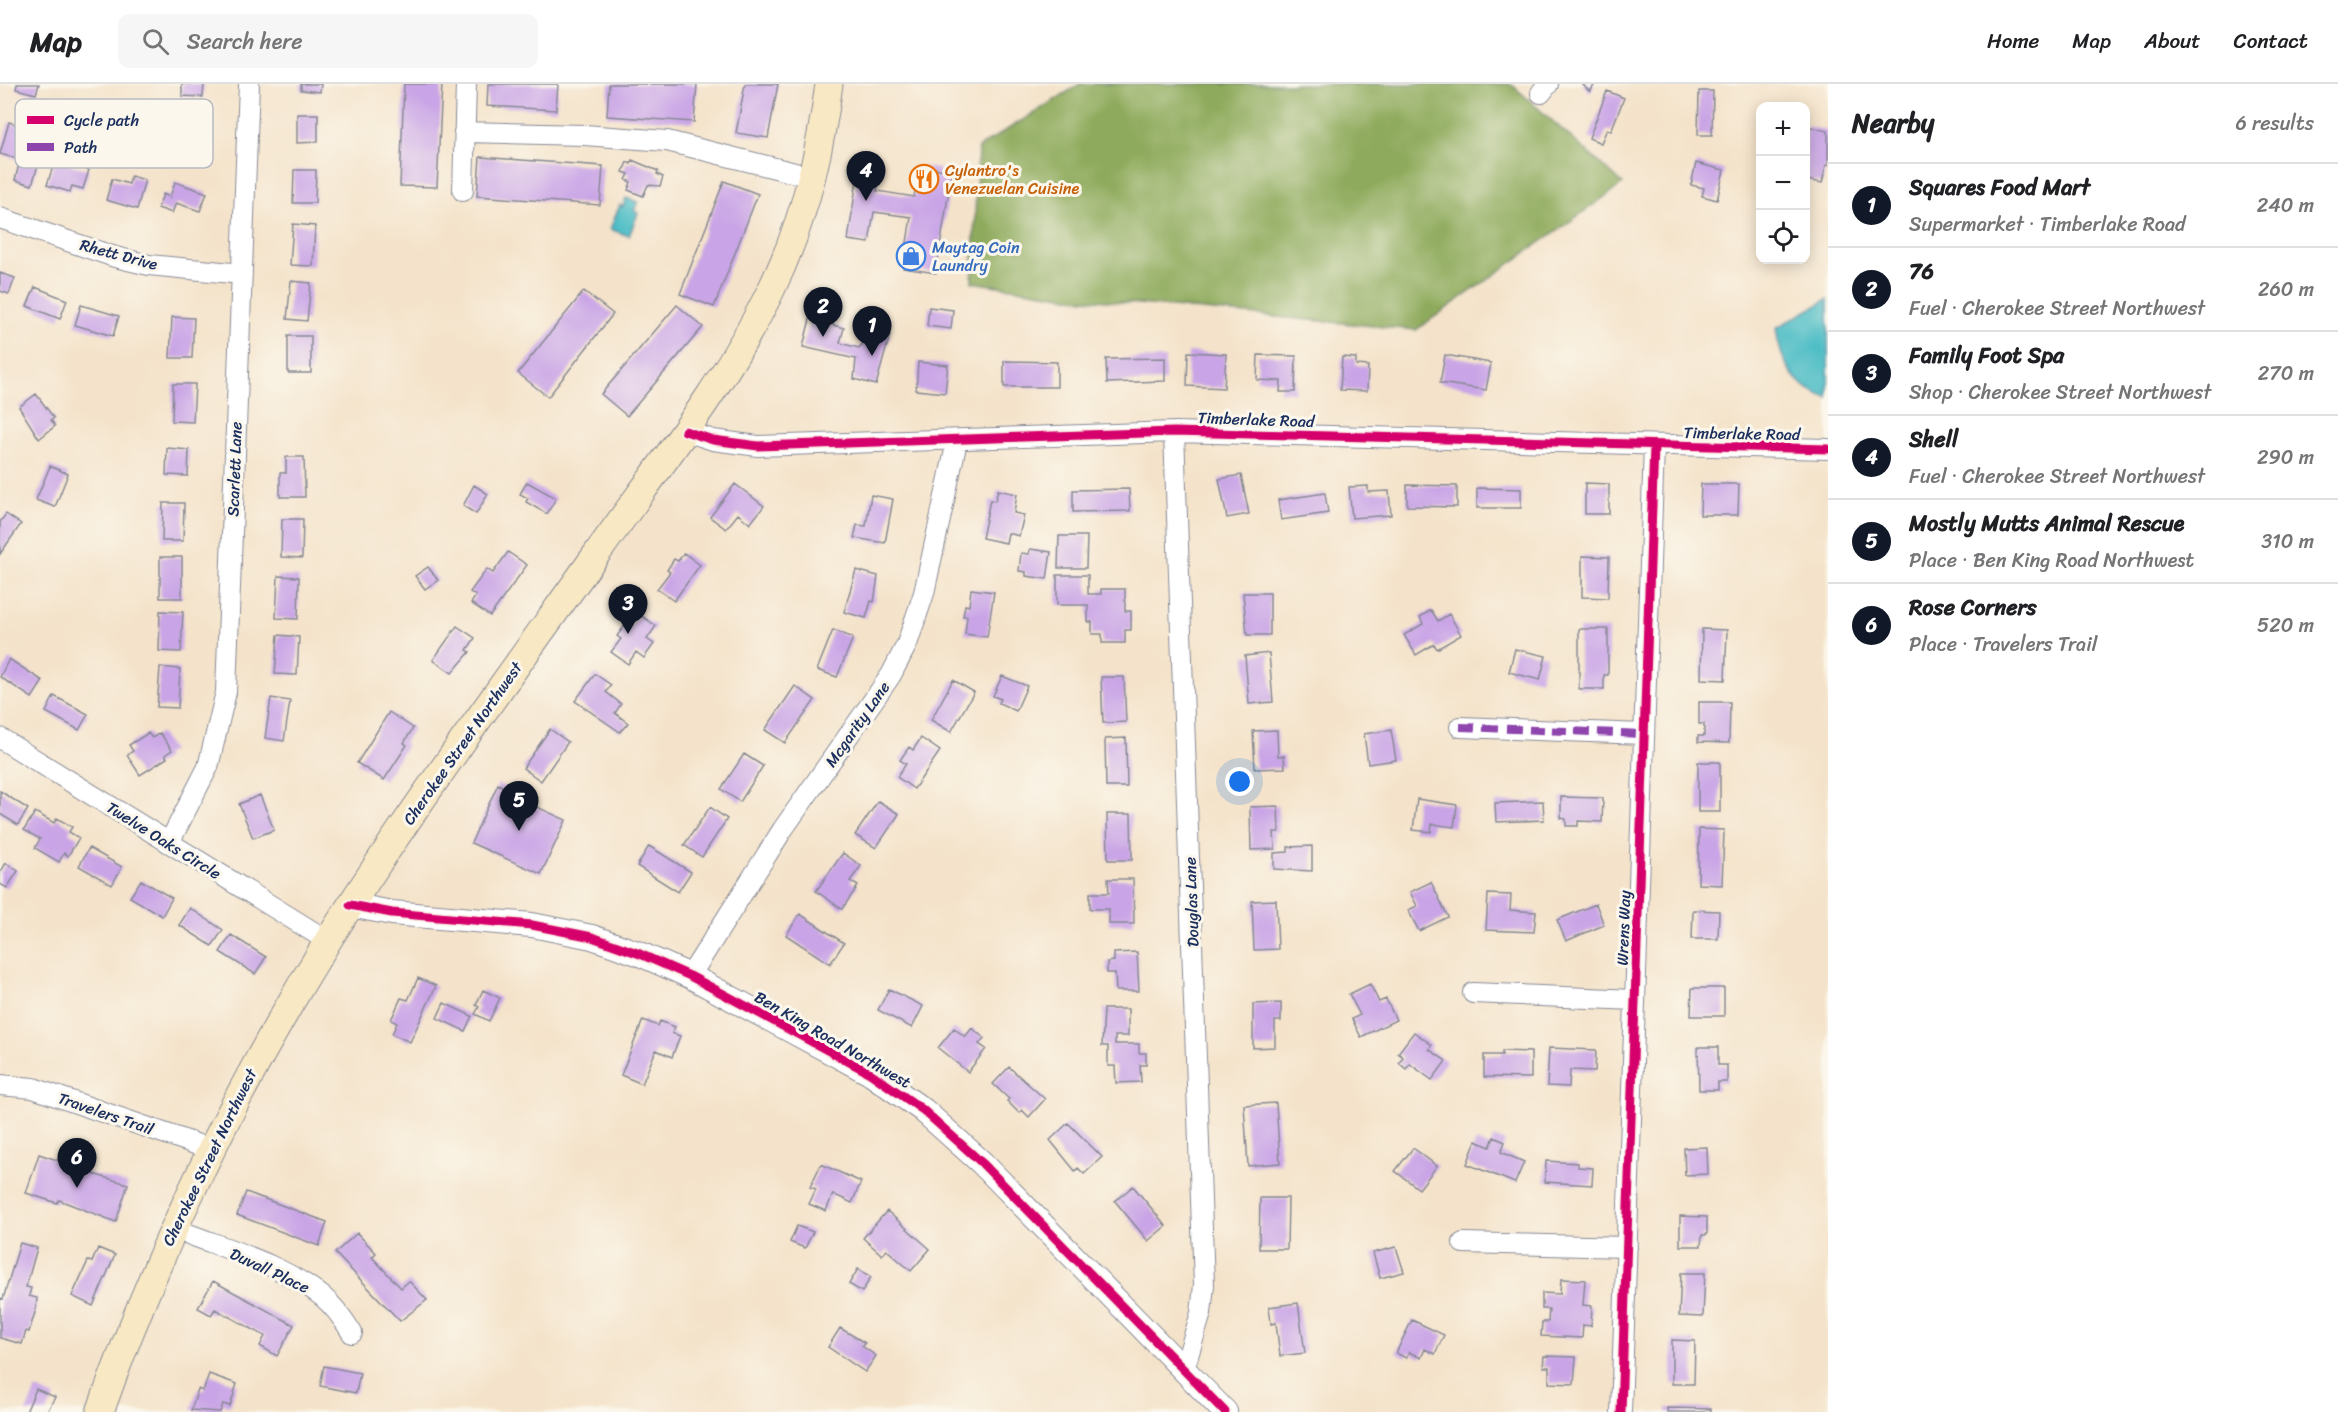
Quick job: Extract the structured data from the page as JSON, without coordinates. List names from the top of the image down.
{
  "streets": {
    "main road": ["Cherokee Street Northwest"],
    "street": [
      "Rhett Drive",
      "Timberlake Road",
      "Scarlett Lane",
      "Mcgarity Lane",
      "Twelve Oaks Circle",
      "Douglas Lane",
      "Wrens Way",
      "Ben King Road Northwest",
      "Travelers Trail",
      "Duvall Place"
    ]
  },
  "crossings": [
    ["Rhett Drive", "Scarlett Lane"],
    ["Timberlake Road", "Mcgarity Lane"],
    ["Timberlake Road", "Cherokee Street Northwest"],
    ["Timberlake Road", "Douglas Lane"],
    ["Timberlake Road", "Wrens Way"],
    ["Scarlett Lane", "Twelve Oaks Circle"],
    ["Mcgarity Lane", "Ben King Road Northwest"],
    ["Cherokee Street Northwest", "Twelve Oaks Circle"],
    ["Cherokee Street Northwest", "Ben King Road Northwest"],
    ["Cherokee Street Northwest", "Travelers Trail"],
    ["Cherokee Street Northwest", "Duvall Place"],
    ["Douglas Lane", "Ben King Road Northwest"]
  ],
  "places": {
    "restaurant": ["Cylantro's Venezuelan Cuisine"],
    "shop": ["Maytag Coin Laundry"]
  },
  "legend": ["Cycle path", "Path"],
  "page": {
    "header": "Map",
    "search": "Search here",
    "nav": [
      "Home",
      "Map",
      "About",
      "Contact"
    ],
    "heading": ["Nearby", "6 results"],
    "map_buttons": ["+", "−"],
    "pins": [
      "4",
      "2",
      "1",
      "3",
      "5",
      "6"
    ],
    "list": [
      {
        "mark": "1",
        "name": "Squares Food Mart",
        "note": "Supermarket · Timberlake Road",
        "value": "240 m"
      },
      {
        "mark": "2",
        "name": "76",
        "note": "Fuel · Cherokee Street Northwest",
        "value": "260 m"
      },
      {
        "mark": "3",
        "name": "Family Foot Spa",
        "note": "Shop · Cherokee Street Northwest",
        "value": "270 m"
      },
      {
        "mark": "4",
        "name": "Shell",
        "note": "Fuel · Cherokee Street Northwest",
        "value": "290 m"
      },
      {
        "mark": "5",
        "name": "Mostly Mutts Animal Rescue",
        "note": "Place · Ben King Road Northwest",
        "value": "310 m"
      },
      {
        "mark": "6",
        "name": "Rose Corners",
        "note": "Place · Travelers Trail",
        "value": "520 m"
      }
    ]
  }
}
